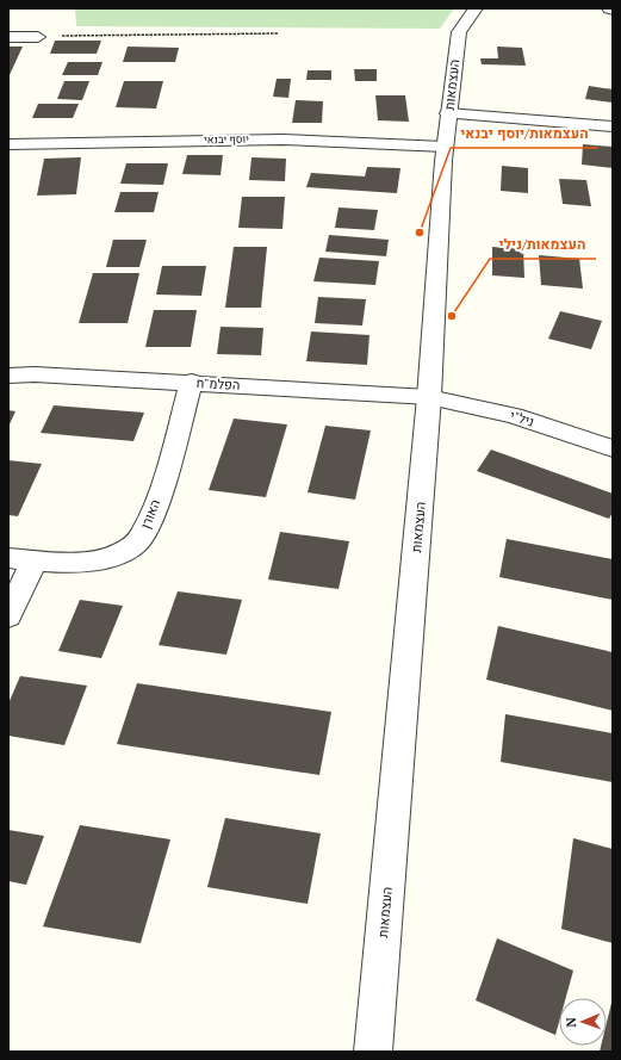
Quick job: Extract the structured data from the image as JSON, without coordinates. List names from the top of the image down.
{
  "streets": {
    "street": [
      "העצמאות",
      "יוסף יבנאי",
      "הפלמ\"ח",
      "ניל\"י",
      "האורן"
    ]
  },
  "crossings": [
    ["העצמאות", "יוסף יבנאי"],
    ["העצמאות", "הפלמ\"ח"],
    ["העצמאות", "ניל\"י"],
    ["הפלמ\"ח", "ניל\"י"],
    ["הפלמ\"ח", "האורן"]
  ],
  "places": ["העצמאות/יוסף יבנאי", "העצמאות/נילי"],
  "north": "left"
}
